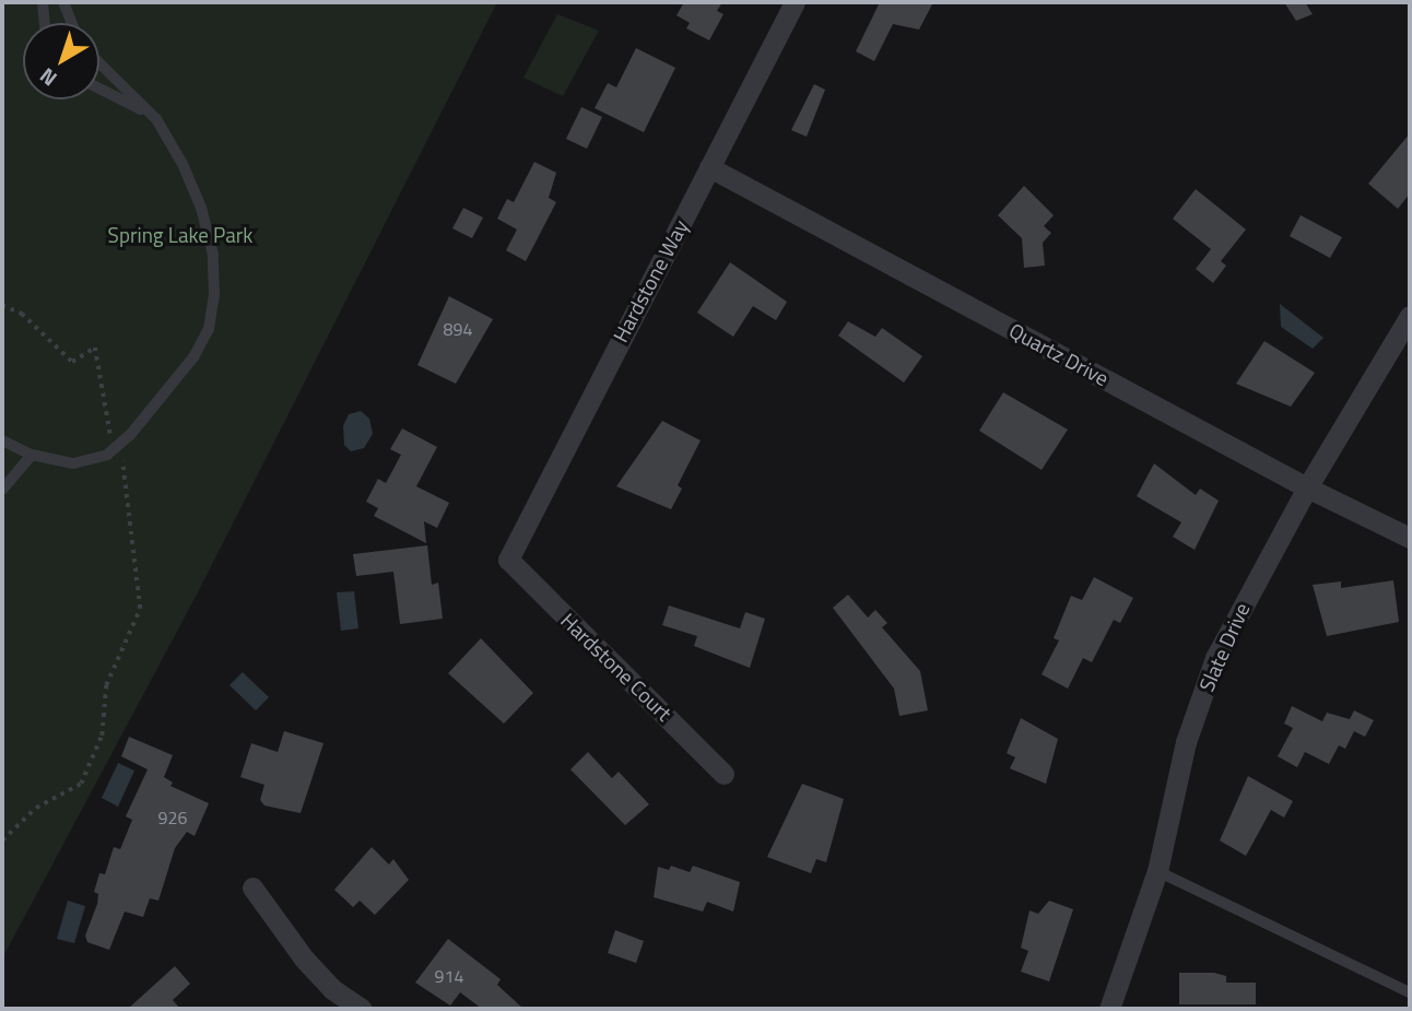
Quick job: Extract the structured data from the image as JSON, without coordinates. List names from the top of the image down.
{
  "streets": {
    "street": [
      "Hardstone Way",
      "Quartz Drive",
      "Slate Drive",
      "Hardstone Court"
    ]
  },
  "crossings": [
    ["Hardstone Way", "Quartz Drive"],
    ["Hardstone Way", "Hardstone Court"],
    ["Quartz Drive", "Slate Drive"]
  ],
  "parks": ["Spring Lake Park"],
  "house_numbers": ["894", "926", "914"],
  "north": "bottom left"
}
